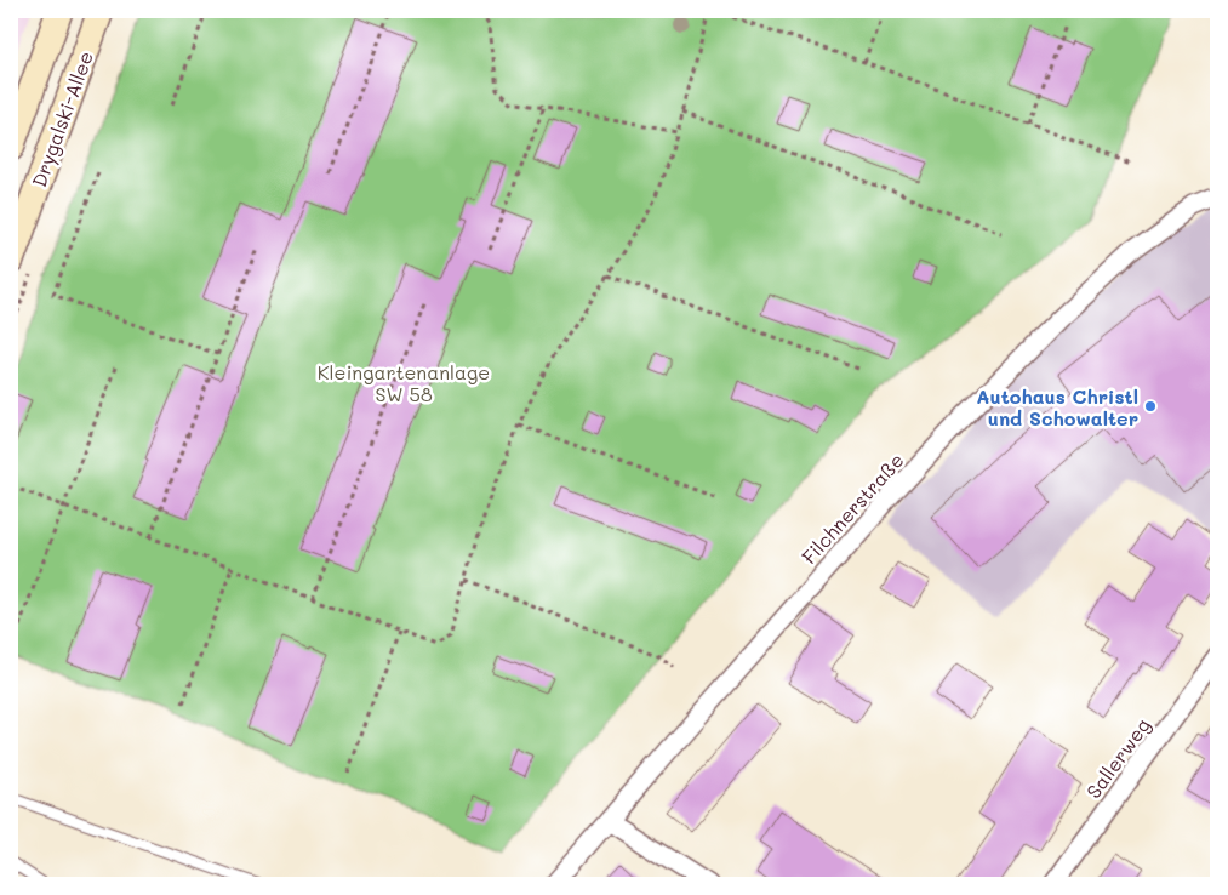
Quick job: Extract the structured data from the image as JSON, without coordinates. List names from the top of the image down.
{
  "streets": {
    "main road": ["Drygalski-Allee"],
    "street": ["Filchnerstraße", "Sallerweg"]
  },
  "parks": ["Kleingartenanlage SW 58"],
  "places": ["Autohaus Christl und Schowalter"]
}
